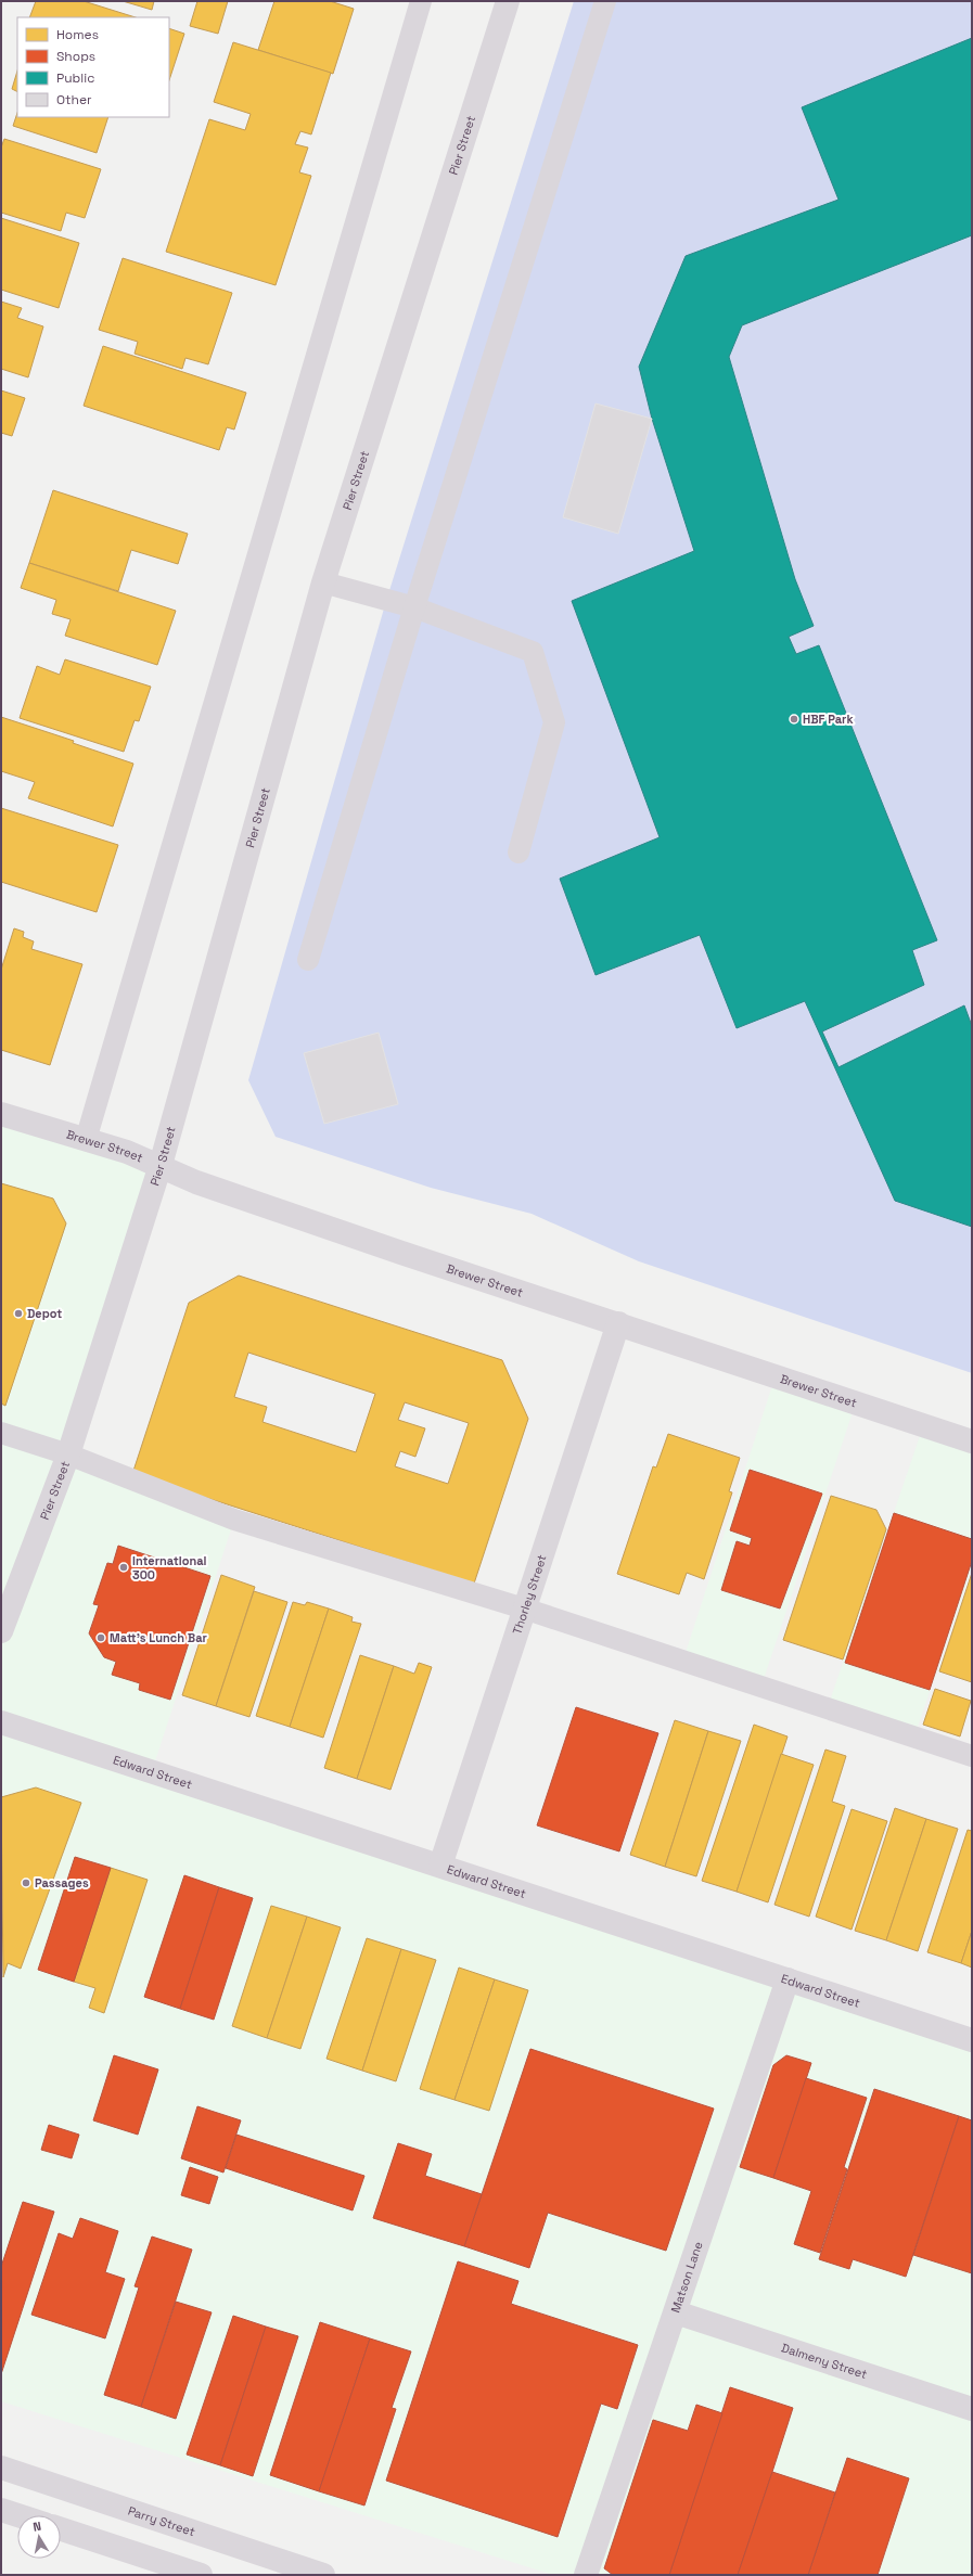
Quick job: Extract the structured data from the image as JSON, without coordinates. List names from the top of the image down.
{
  "streets": {
    "street": [
      "Pier Street",
      "Brewer Street",
      "Thorley Street",
      "Edward Street",
      "Matson Lane",
      "Dalmeny Street",
      "Parry Street"
    ]
  },
  "crossings": [
    ["Pier Street", "Brewer Street"],
    ["Brewer Street", "Thorley Street"],
    ["Thorley Street", "Edward Street"],
    ["Edward Street", "Matson Lane"],
    ["Matson Lane", "Dalmeny Street"]
  ],
  "places": [
    "HBF Park",
    "Depot",
    "International 300",
    "Matt's Lunch Bar",
    "Passages"
  ],
  "legend": [
    "Homes",
    "Shops",
    "Public",
    "Other"
  ],
  "north": "top"
}
